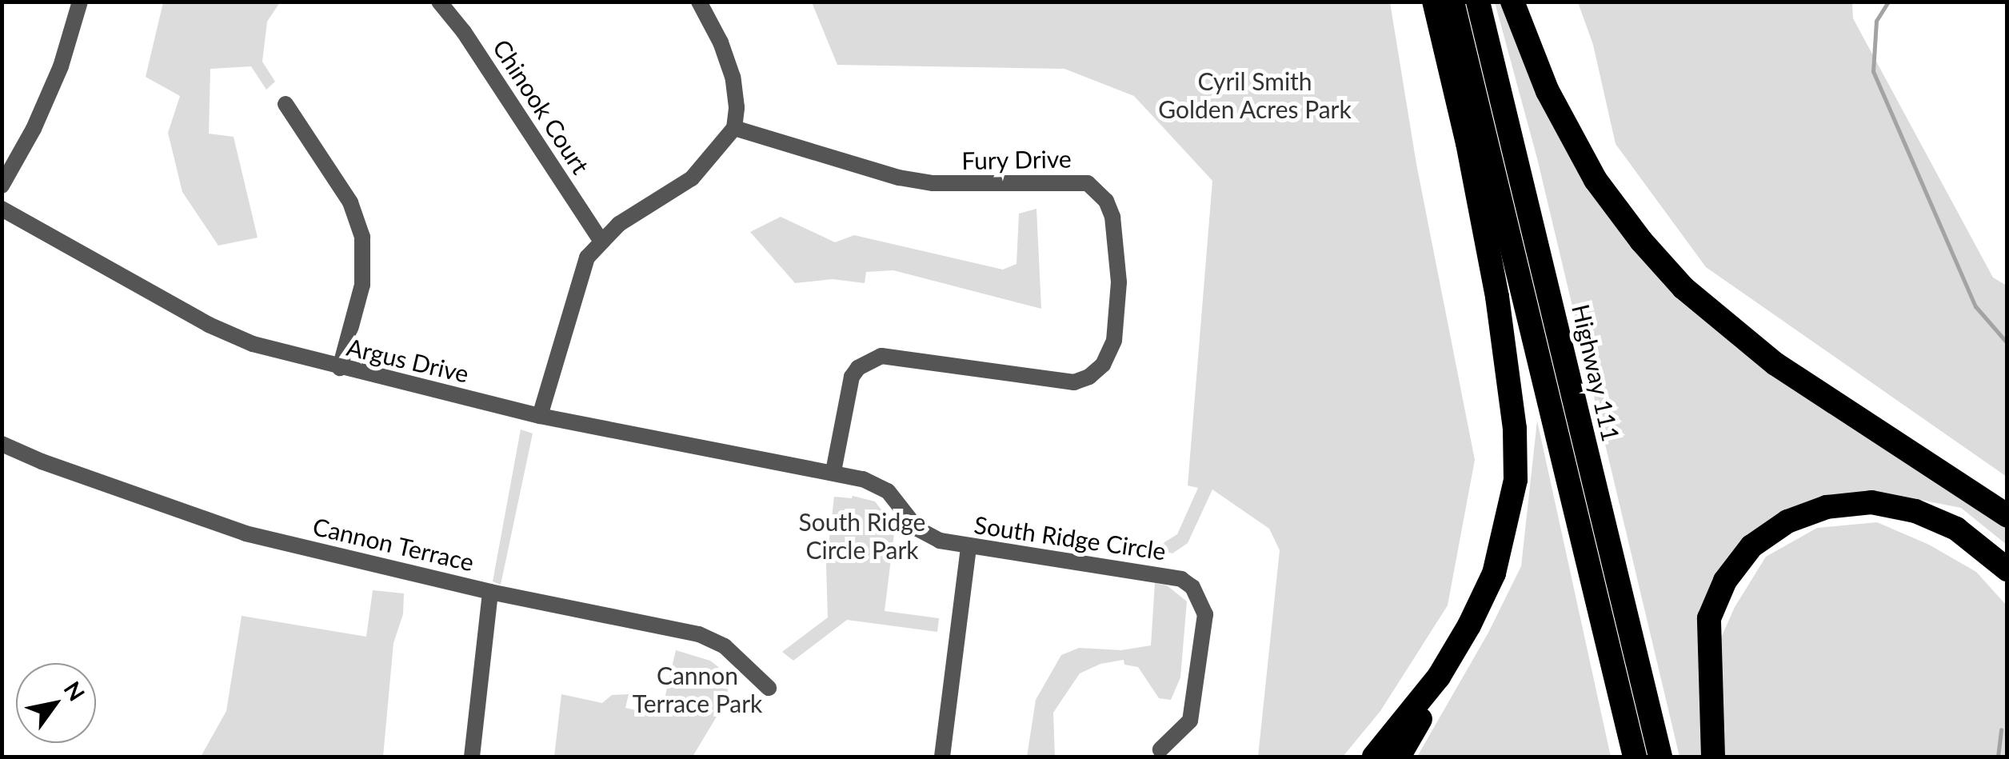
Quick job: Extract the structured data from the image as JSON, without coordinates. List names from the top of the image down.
{
  "streets": {
    "highway": ["Highway 111"],
    "street": [
      "Chinook Court",
      "Fury Drive",
      "Argus Drive",
      "South Ridge Circle",
      "Cannon Terrace"
    ]
  },
  "crossings": [
    ["Fury Drive", "Argus Drive"],
    ["Fury Drive", "South Ridge Circle"],
    ["Argus Drive", "South Ridge Circle"]
  ],
  "parks": ["Cyril Smith Golden Acres Park", "South Ridge Circle Park", "Cannon Terrace Park"],
  "north": "top right"
}
